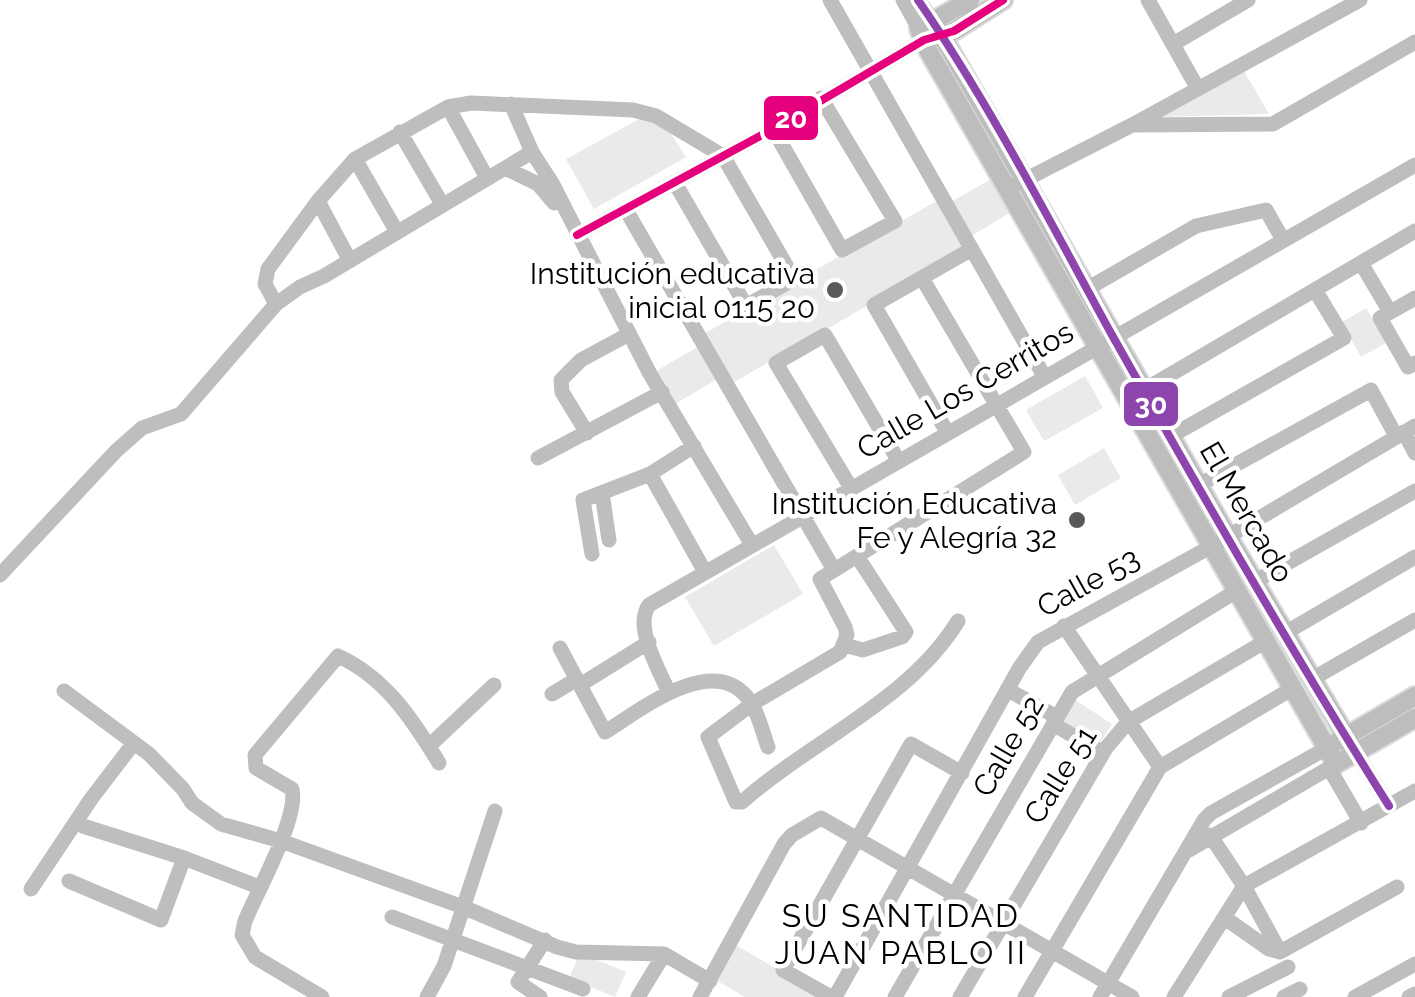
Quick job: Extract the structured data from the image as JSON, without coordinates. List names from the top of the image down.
{
  "streets": {
    "main road": ["El Mercado"],
    "street": [
      "Calle Los Cerritos",
      "Calle 53",
      "Calle 52",
      "Calle 51"
    ]
  },
  "crossings": [
    ["Calle Los Cerritos", "El Mercado"],
    ["El Mercado", "Calle 53"],
    ["El Mercado", "Calle 52"],
    ["El Mercado", "Calle 51"]
  ],
  "districts": ["SU SANTIDAD JUAN PABLO II"],
  "places": ["Institución educativa inicial 0115 20", "Institución Educativa Fe y Alegría 32"],
  "lines": ["transit line 30", "transit line 20"]
}
